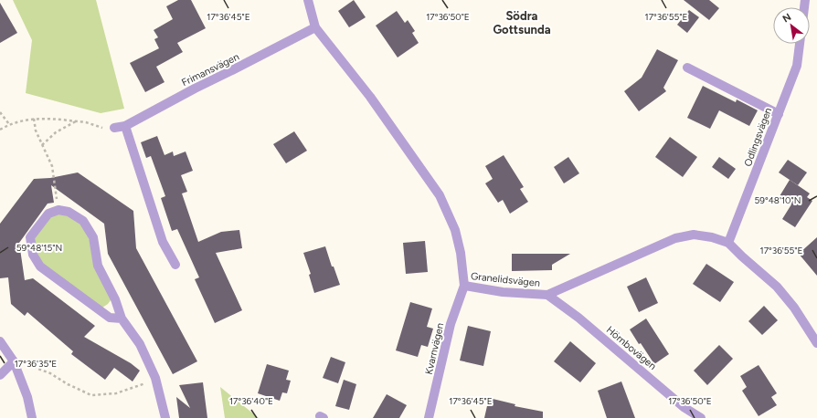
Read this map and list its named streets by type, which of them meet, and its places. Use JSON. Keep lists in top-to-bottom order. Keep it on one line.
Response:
{"streets":{"street":["Frimansvägen","Odlingsvägen","Granelidsvägen","Hörnbovägen","Kvarnvägen"]},"crossings":[["Frimansvägen","Granelidsvägen"],["Odlingsvägen","Granelidsvägen"],["Granelidsvägen","Hörnbovägen"],["Granelidsvägen","Kvarnvägen"]],"districts":["Södra Gottsunda"],"north":"top left","coordinates":["17°36'55\"E","17°36'45\"E","17°36'50\"E","59°48'10\"N","59°48'15\"N","17°36'35\"E","17°36'40\"E"]}
